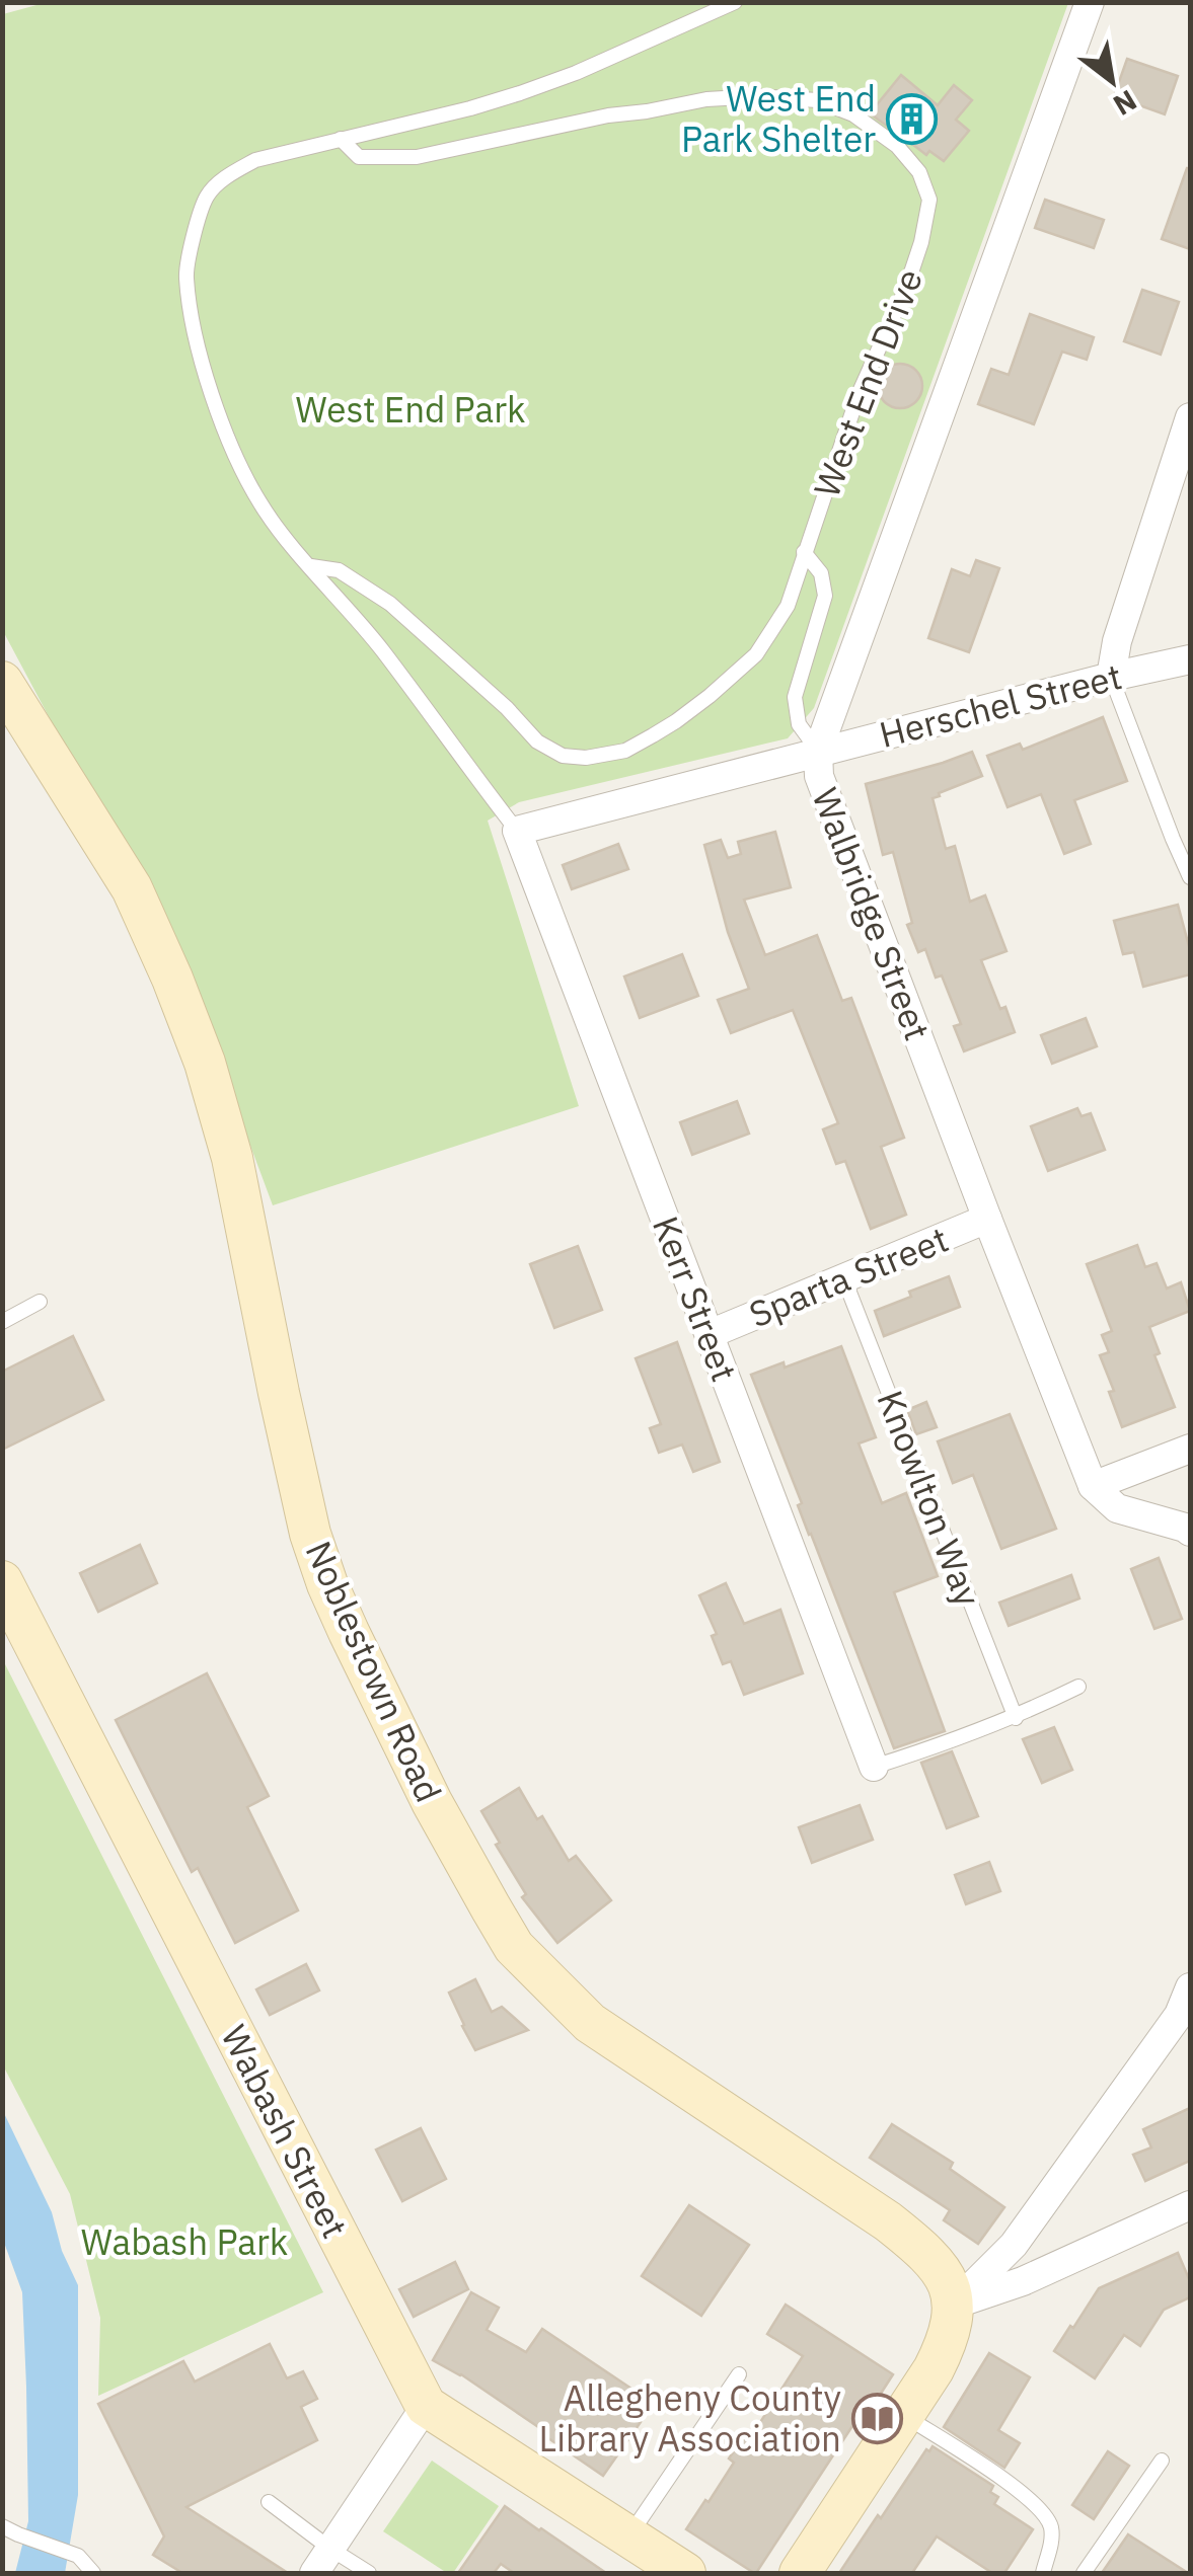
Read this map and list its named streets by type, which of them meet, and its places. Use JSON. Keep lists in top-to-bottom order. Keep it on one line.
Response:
{"streets":{"main road":["Noblestown Road","Wabash Street"],"street":["Herschel Street","Walbridge Street","Sparta Street","Kerr Street"],"lane":["West End Drive","Knowlton Way"]},"crossings":[["Herschel Street","Walbridge Street"],["Herschel Street","Kerr Street"],["Walbridge Street","Sparta Street"],["Sparta Street","Kerr Street"],["Sparta Street","Knowlton Way"]],"parks":["West End Park","Wabash Park"],"places":{"building":["West End Park Shelter"],"library":["Allegheny County Library Association"]},"north":"bottom right"}
